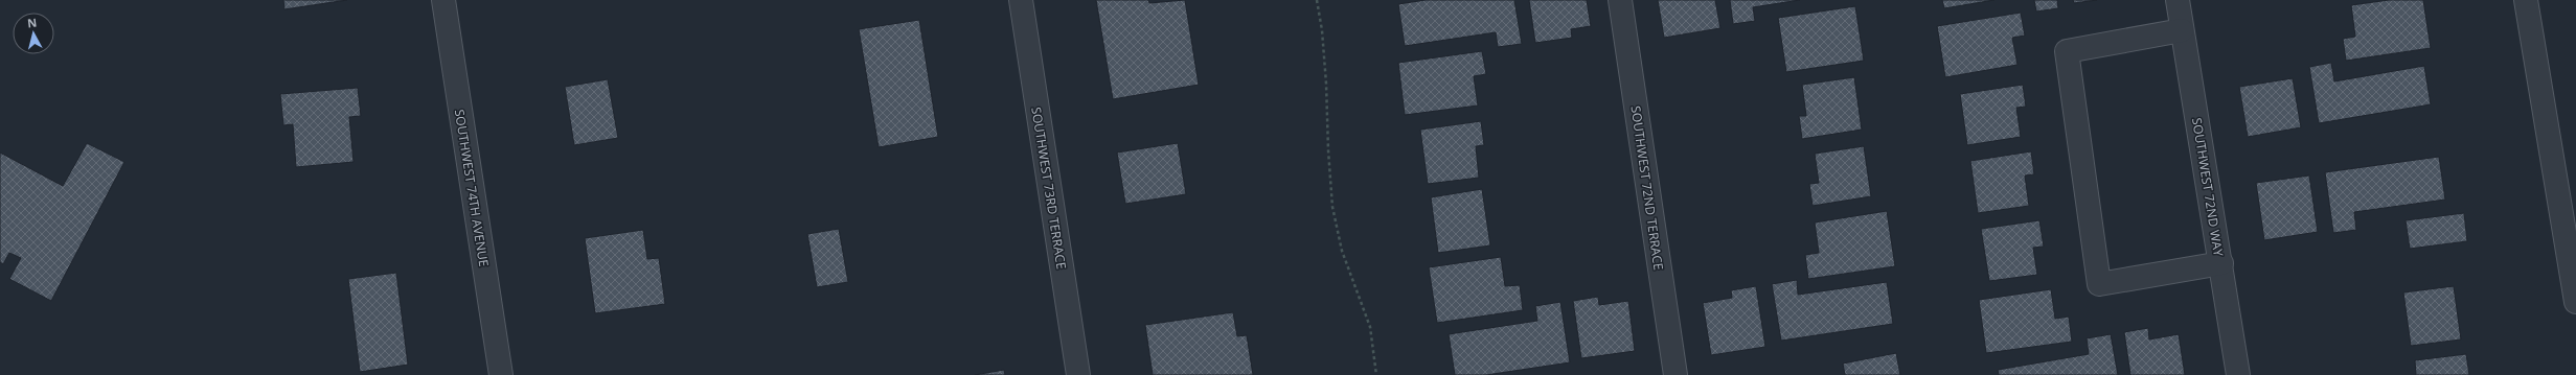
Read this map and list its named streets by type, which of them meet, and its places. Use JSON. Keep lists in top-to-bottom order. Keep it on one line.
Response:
{"streets":{"street":["SOUTHWEST 72ND WAY","SOUTHWEST 74TH AVENUE","SOUTHWEST 73RD TERRACE","SOUTHWEST 72ND TERRACE"]},"north":"top"}
